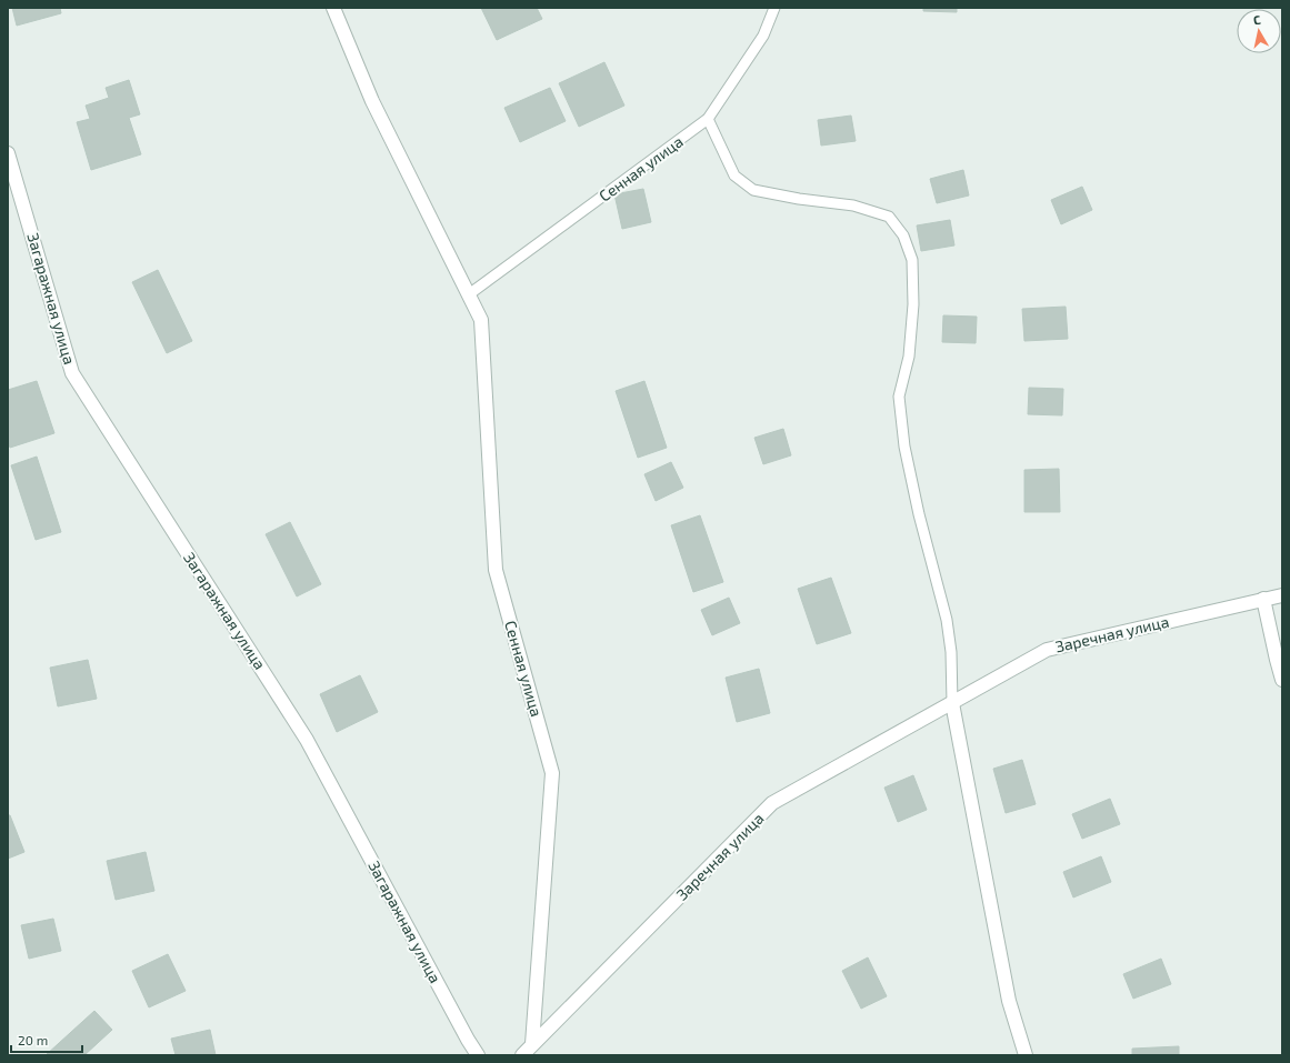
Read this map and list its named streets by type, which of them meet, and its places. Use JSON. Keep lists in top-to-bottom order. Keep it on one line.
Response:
{"streets":{"street":["Сенная улица","Загаражная улица","Заречная улица"]},"crossings":[["Сенная улица","Заречная улица"]],"scale_bar":"20 m","north":"top"}
